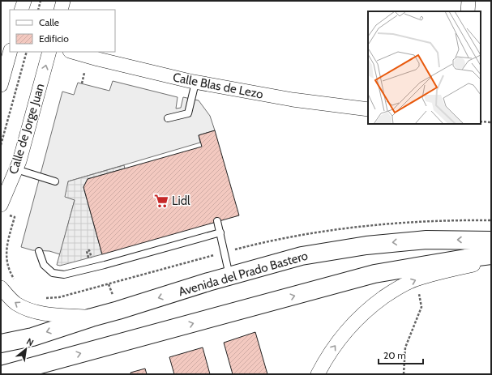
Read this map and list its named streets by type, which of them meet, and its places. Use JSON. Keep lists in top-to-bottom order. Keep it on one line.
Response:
{"streets":{"main road":["Avenida del Prado Bastero"],"street":["Calle Blas de Lezo","Calle de Jorge Juan"]},"one_way":["Calle de Jorge Juan"],"places":{"supermarket":["Lidl"]},"legend":["Calle","Edificio"],"scale_bar":"20 m","north":"top right"}
